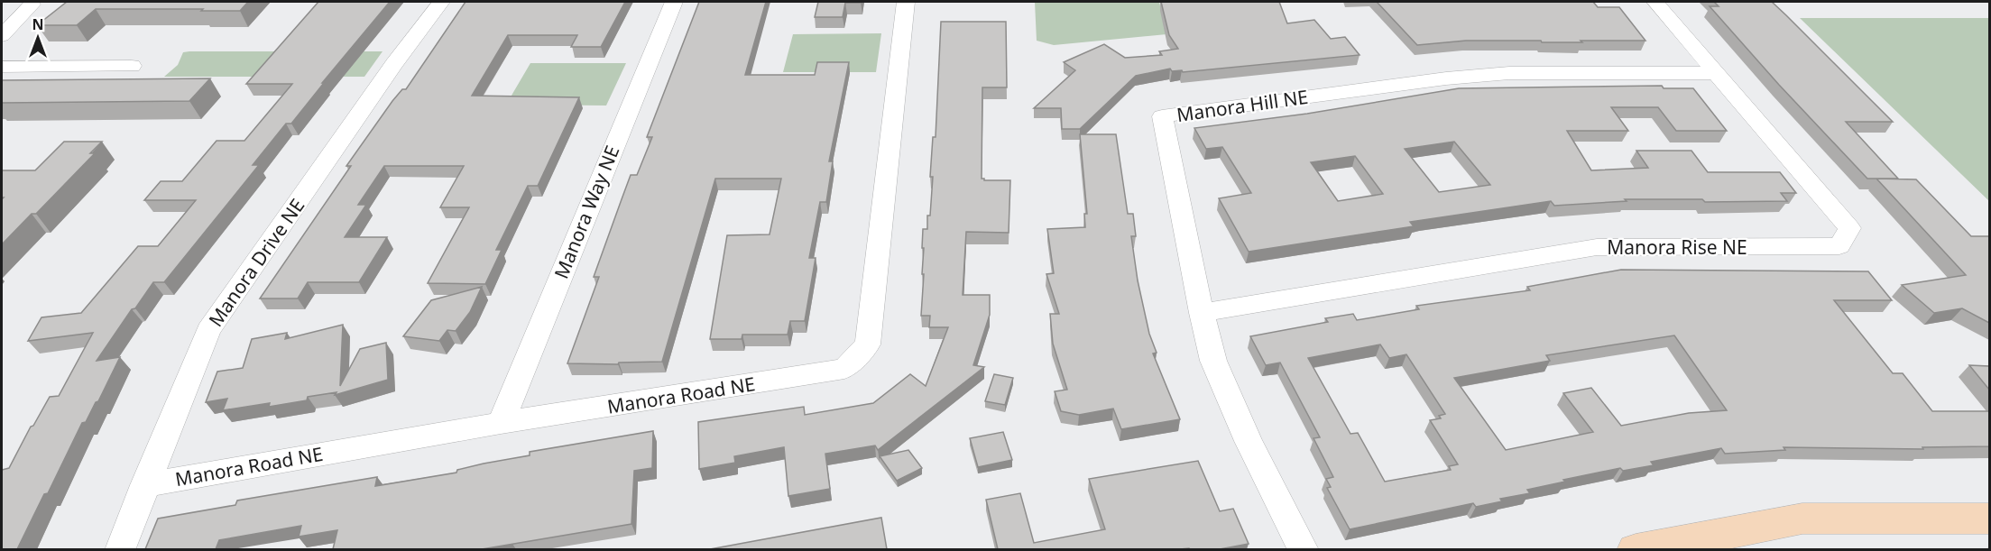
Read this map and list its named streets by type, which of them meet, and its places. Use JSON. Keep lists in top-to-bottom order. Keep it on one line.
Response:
{"streets":{"street":["Manora Hill NE","Manora Way NE","Manora Rise NE","Manora Drive NE","Manora Road NE"]},"crossings":[["Manora Hill NE","Manora Rise NE"],["Manora Way NE","Manora Road NE"],["Manora Drive NE","Manora Road NE"]],"north":"top"}
